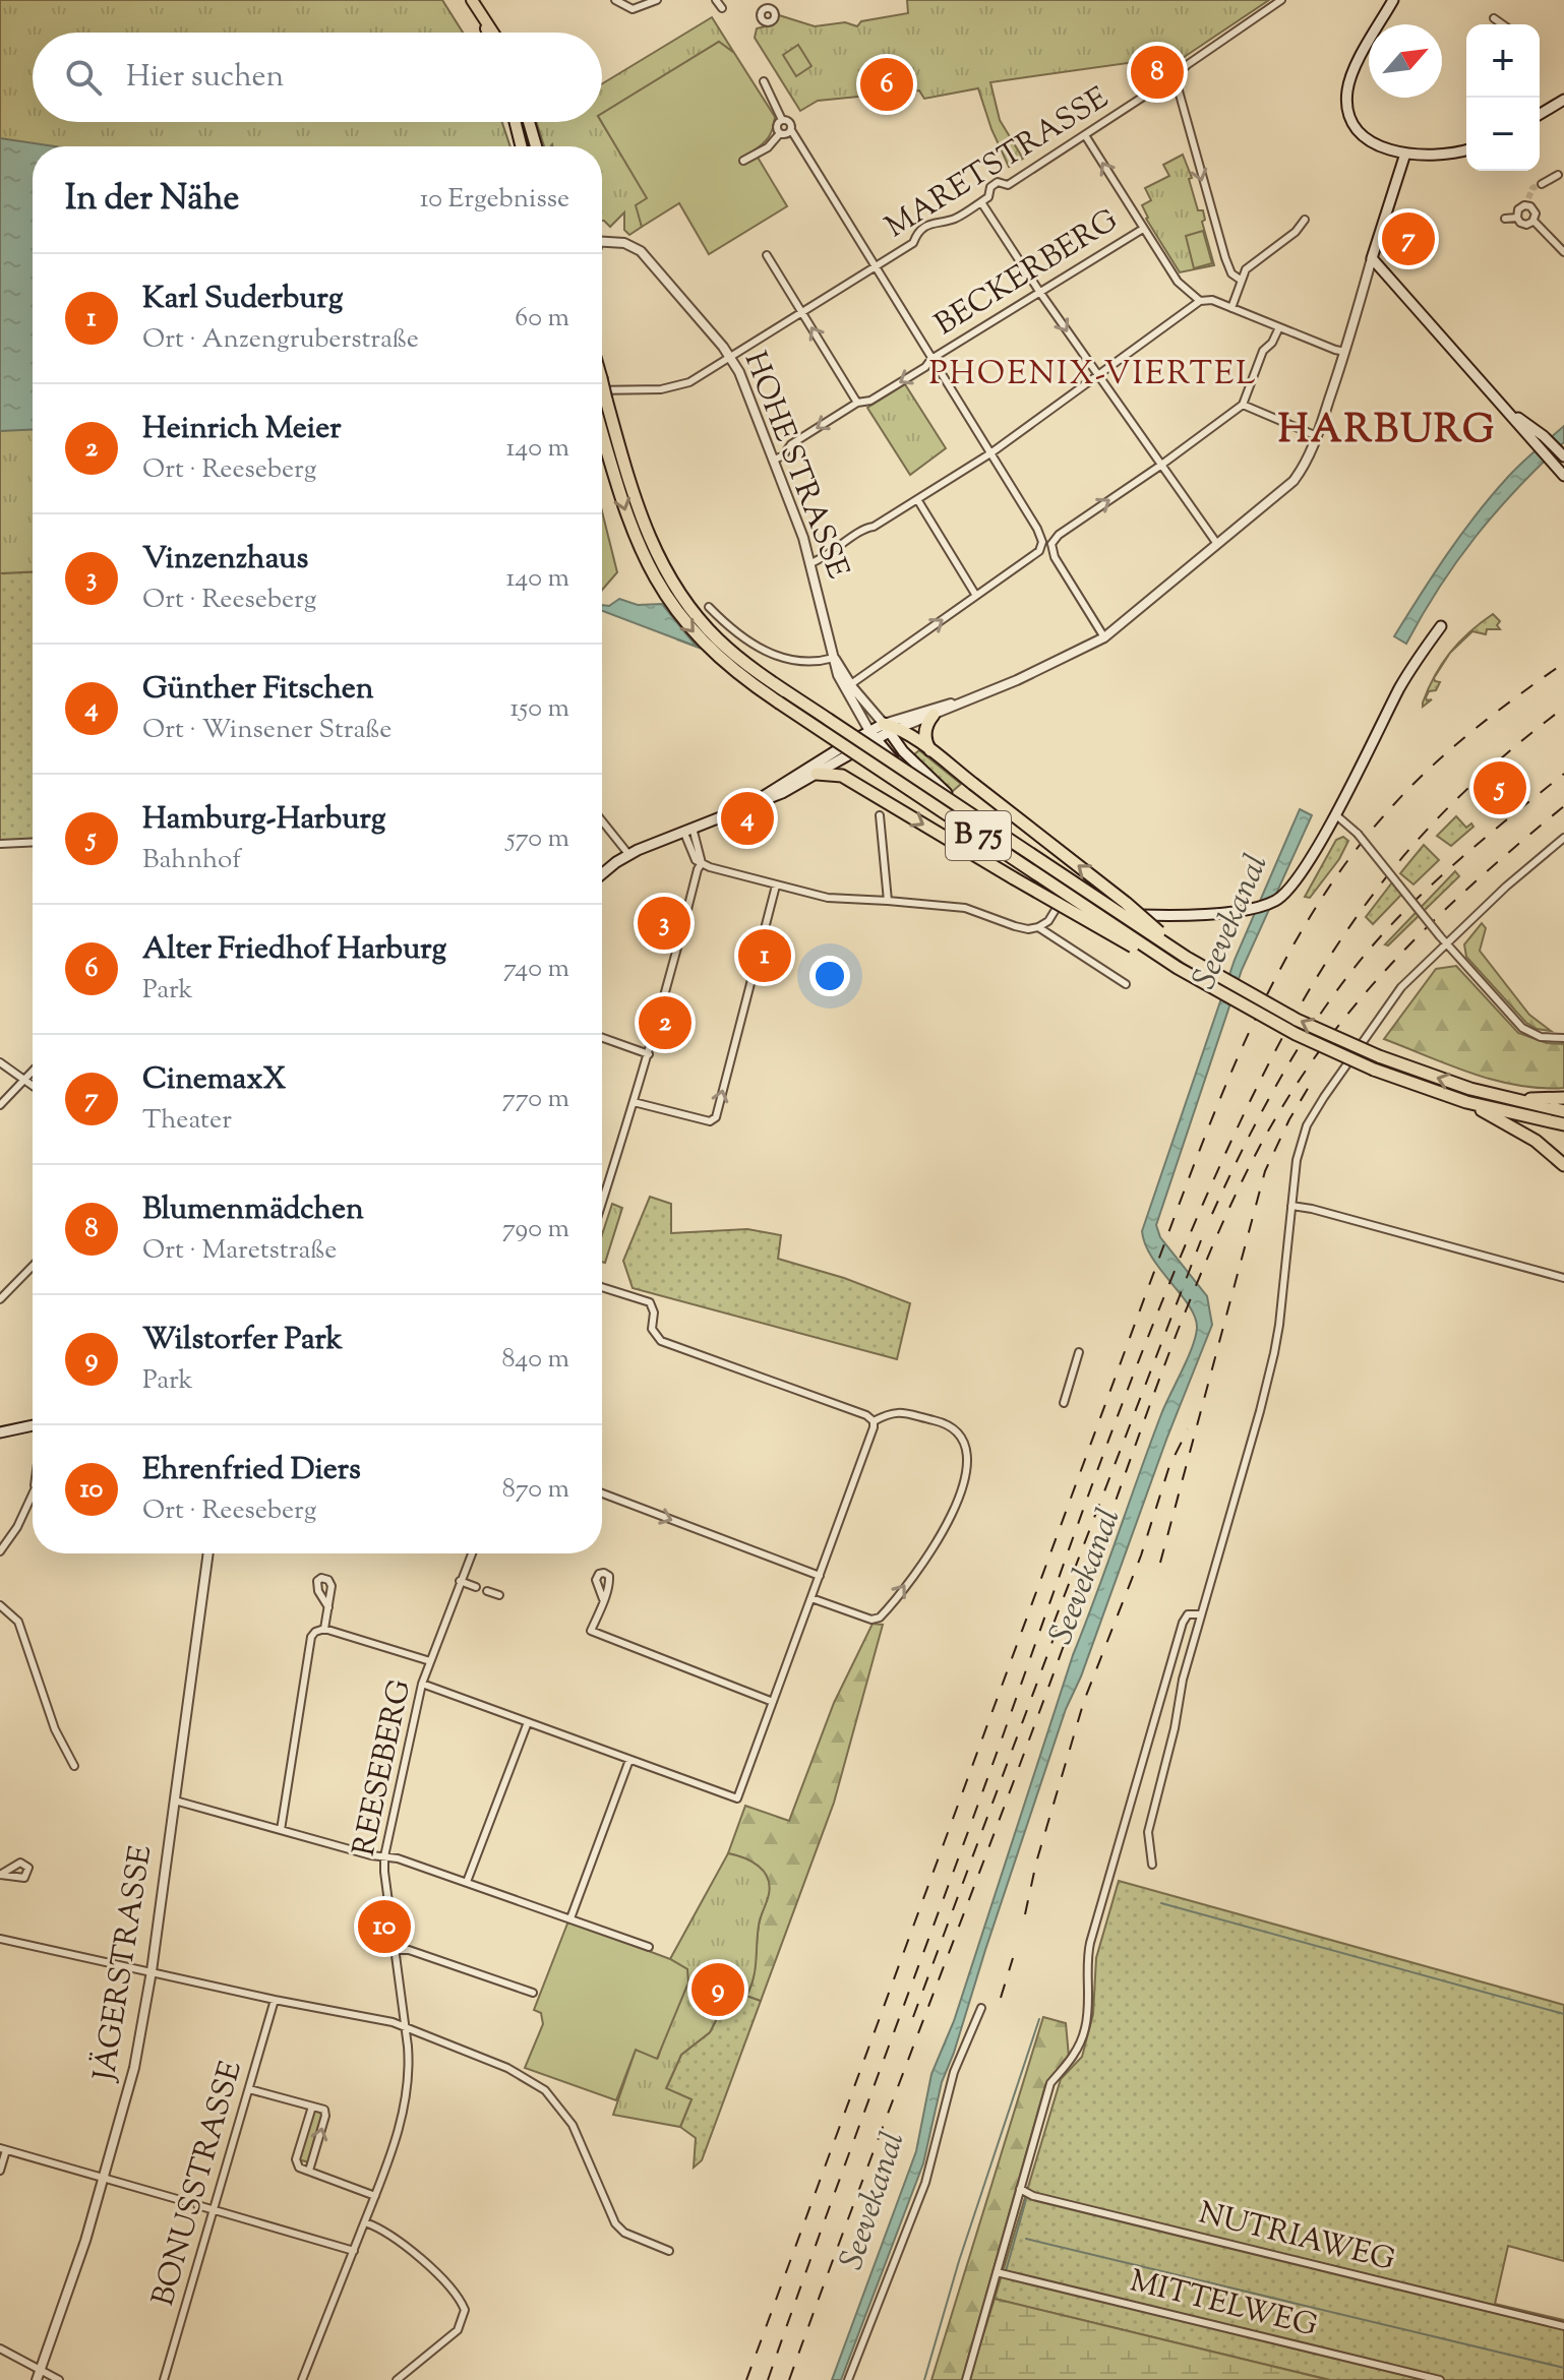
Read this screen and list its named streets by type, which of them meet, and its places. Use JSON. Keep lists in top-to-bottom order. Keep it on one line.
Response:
{"streets":{"highway":["B 75"],"street":["MARETSTRASSE","BECKERBERG","HOHE STRASSE","REESEBERG","JÄGERSTRASSE","BONUSSTRASSE","NUTRIAWEG","MITTELWEG"]},"crossings":[["MARETSTRASSE","HOHE STRASSE"],["BECKERBERG","HOHE STRASSE"],["HOHE STRASSE","B 75"]],"one_way":["BECKERBERG"],"districts":["PHOENIX-VIERTEL","HARBURG"],"water":["Seevekanal"],"north":"top right","page":{"map_buttons":["+","−"],"search":"Hier suchen","pins":["8","6","7","5","4","3","1","2","10","9"],"heading":["In der Nähe","10 Ergebnisse"],"list":[{"mark":"1","name":"Karl Suderburg","note":"Ort · Anzengruberstraße","value":"60 m"},{"mark":"2","name":"Heinrich Meier","note":"Ort · Reeseberg","value":"140 m"},{"mark":"3","name":"Vinzenzhaus","note":"Ort · Reeseberg","value":"140 m"},{"mark":"4","name":"Günther Fitschen","note":"Ort · Winsener Straße","value":"150 m"},{"mark":"5","name":"Hamburg-Harburg","note":"Bahnhof","value":"570 m"},{"mark":"6","name":"Alter Friedhof Harburg","note":"Park","value":"740 m"},{"mark":"7","name":"CinemaxX","note":"Theater","value":"770 m"},{"mark":"8","name":"Blumenmädchen","note":"Ort · Maretstraße","value":"790 m"},{"mark":"9","name":"Wilstorfer Park","note":"Park","value":"840 m"},{"mark":"10","name":"Ehrenfried Diers","note":"Ort · Reeseberg","value":"870 m"}]}}
